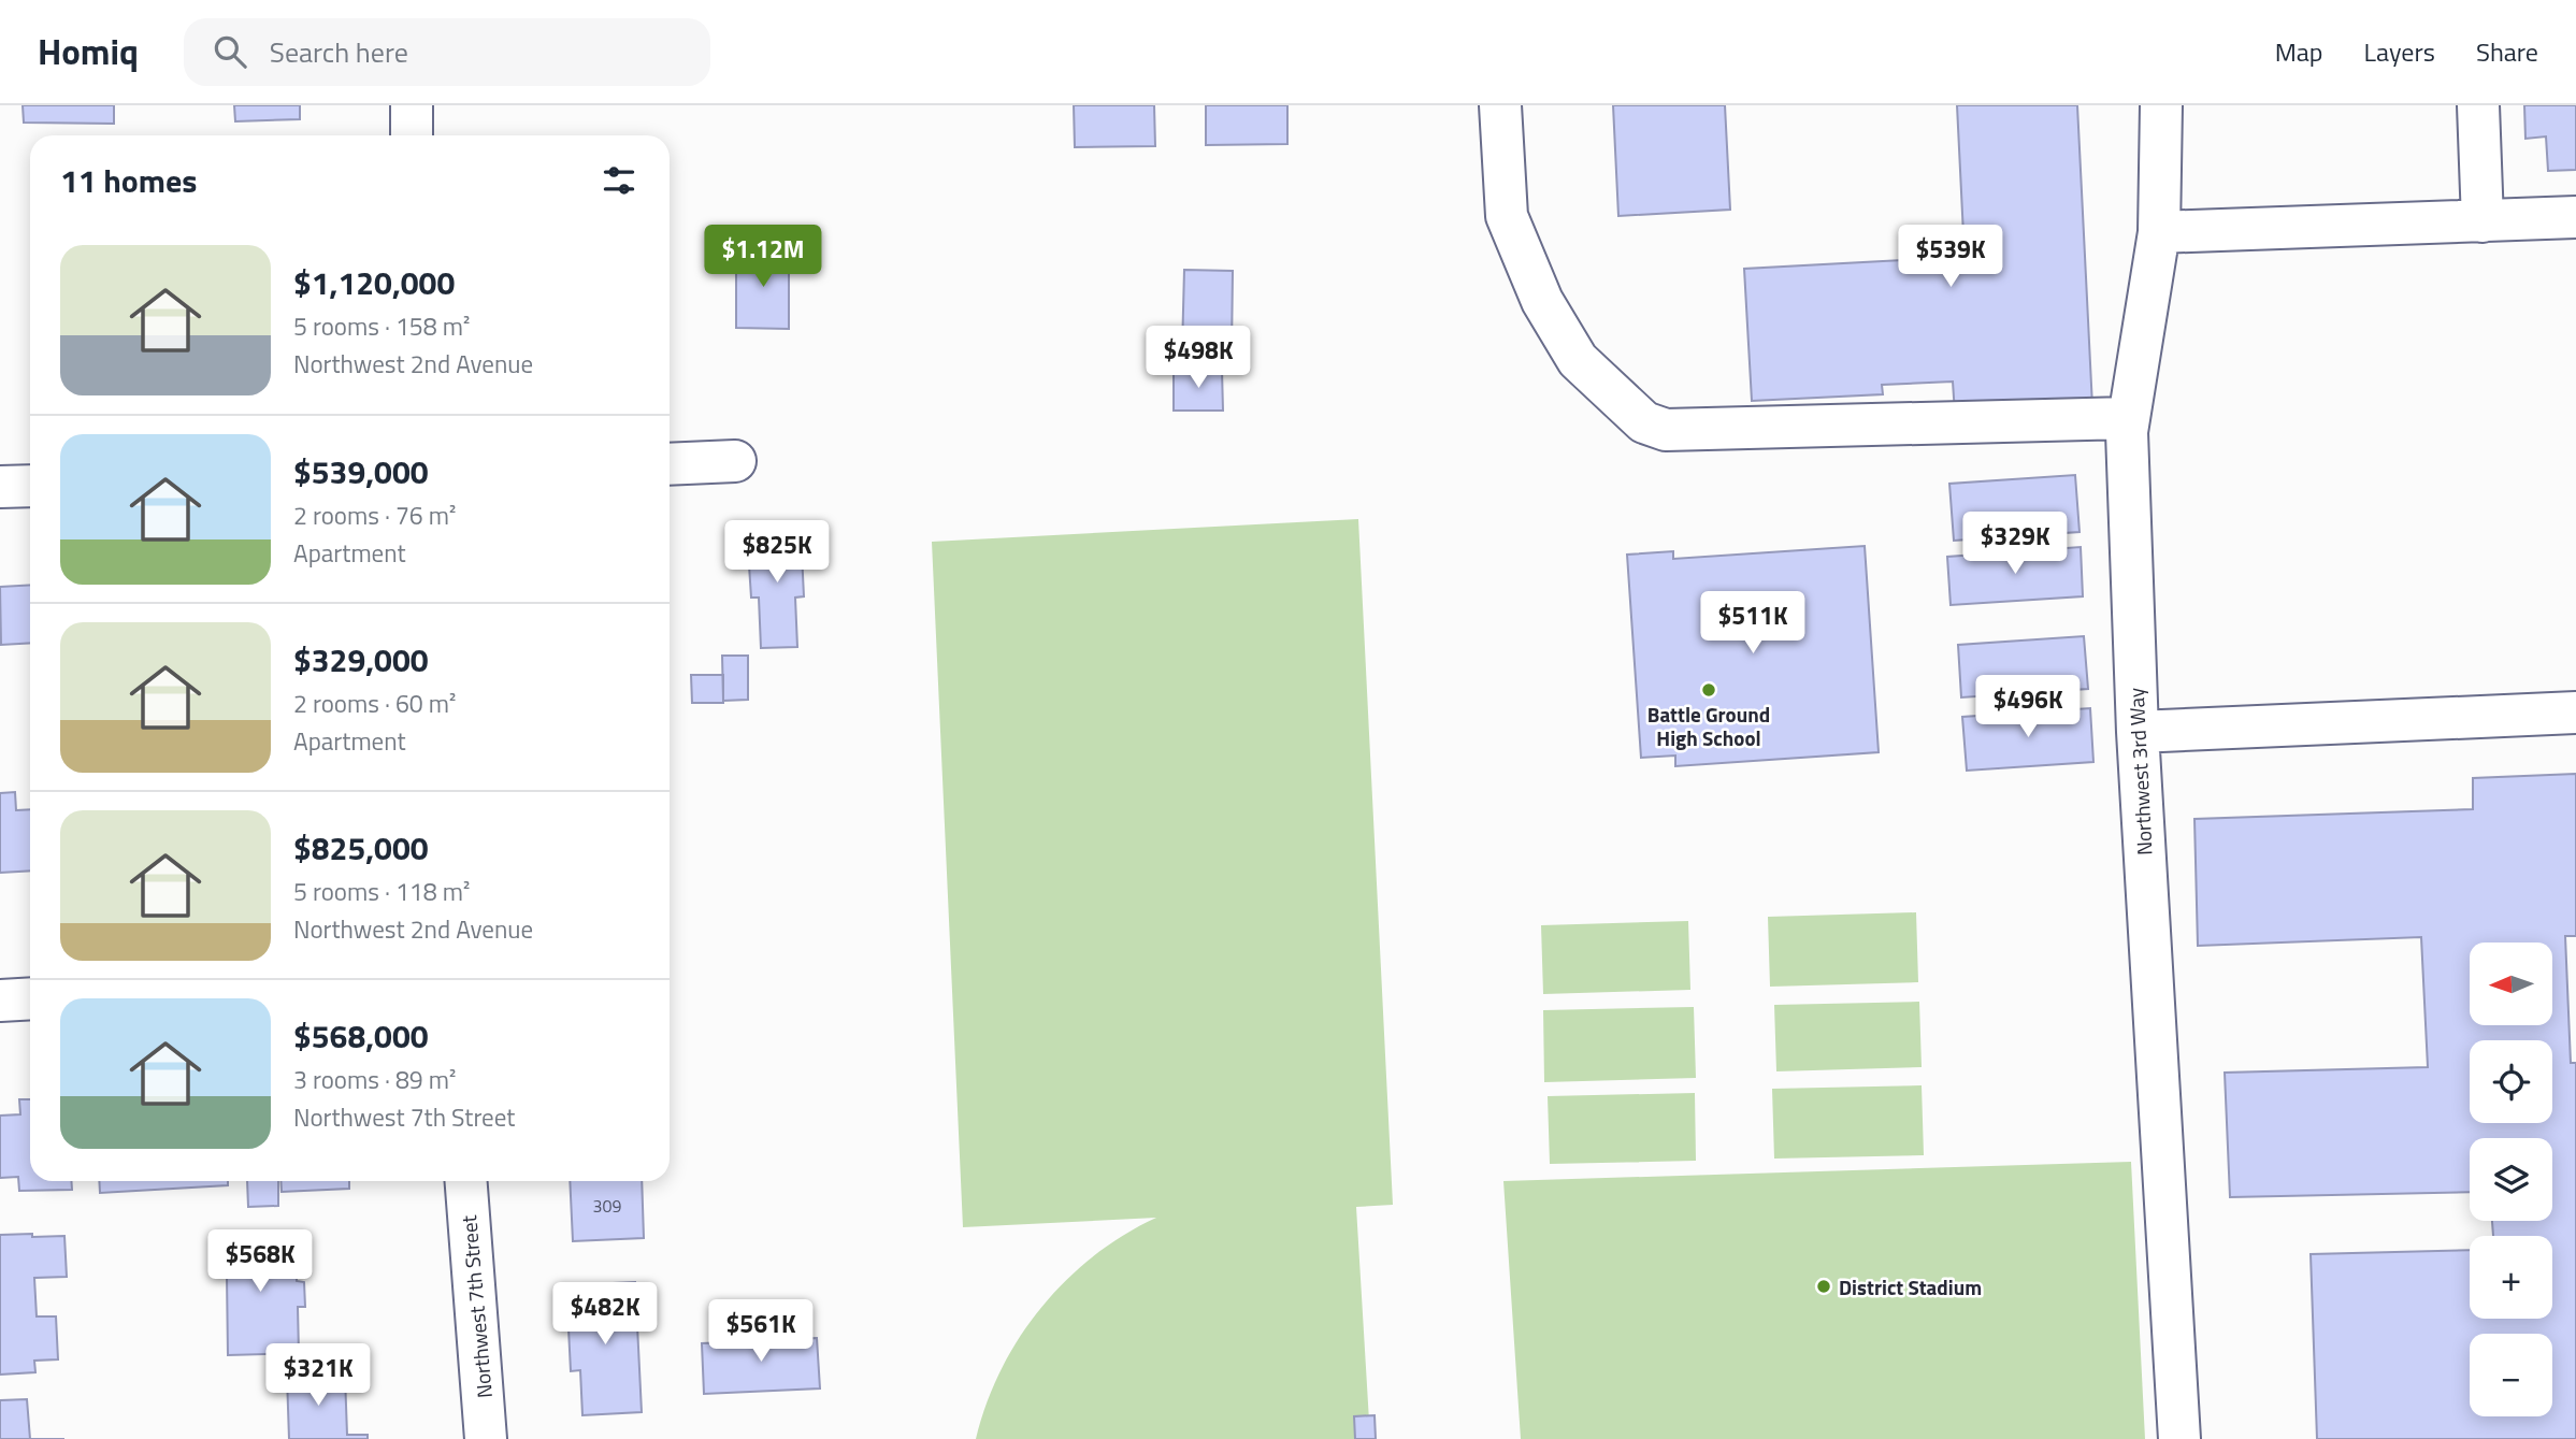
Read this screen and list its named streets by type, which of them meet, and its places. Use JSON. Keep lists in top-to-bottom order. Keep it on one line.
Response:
{"streets":{"street":["Northwest 3rd Way","Northwest 7th Street"]},"places":["Battle Ground High School","District Stadium"],"house_numbers":["309"],"north":"left","page":{"header":"Homiq","search":"Search here","nav":["Map","Layers","Share"],"heading":"11 homes","price":["$1.12M","$539K","$498K","$329K","$825K","$511K","$496K","$568K","$482K","$561K","$321K"],"list":[{"name":"$1,120,000","note":"5 rooms · 158 m² · Northwest 2nd Avenue"},{"name":"$539,000","note":"2 rooms · 76 m² · Apartment"},{"name":"$329,000","note":"2 rooms · 60 m² · Apartment"},{"name":"$825,000","note":"5 rooms · 118 m² · Northwest 2nd Avenue"},{"name":"$568,000","note":"3 rooms · 89 m² · Northwest 7th Street"}],"map_buttons":["+","−"]}}
